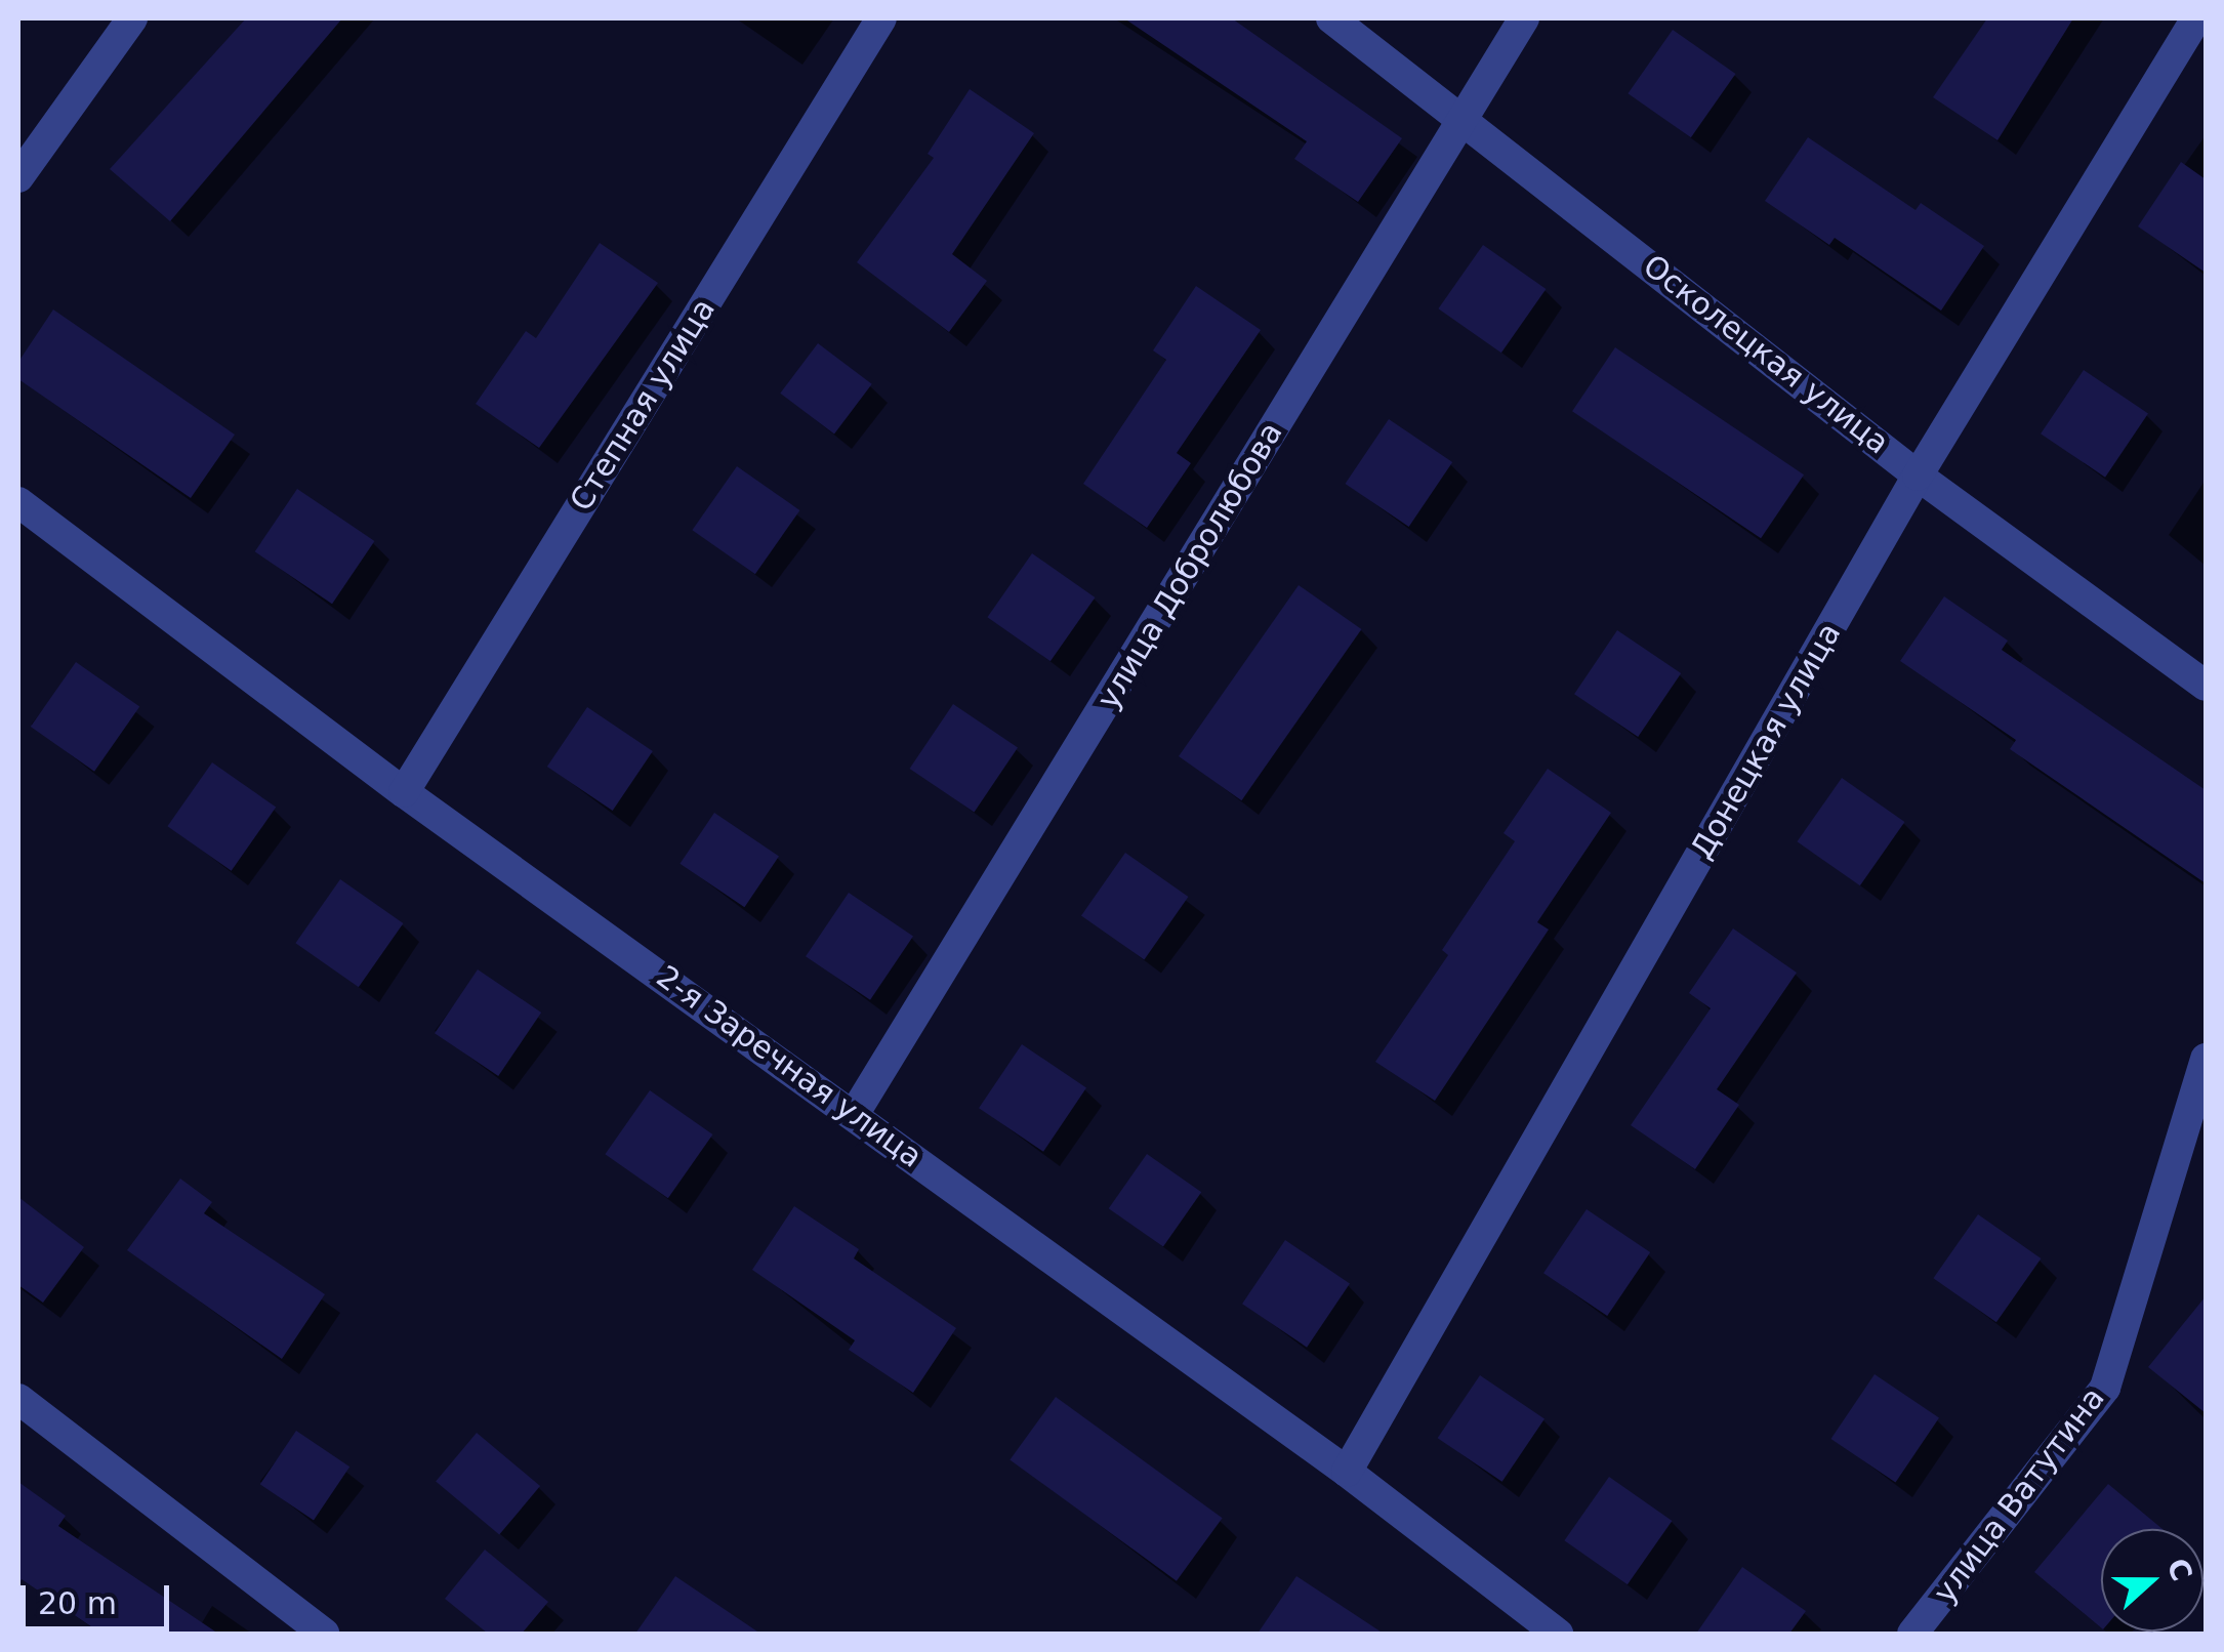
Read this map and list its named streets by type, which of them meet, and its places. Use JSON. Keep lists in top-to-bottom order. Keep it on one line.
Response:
{"streets":{"street":["Осколецкая улица","Степная улица","улица Добролюбова","Донецкая улица","2-я Заречная улица","улица Ватутина"]},"crossings":[["Осколецкая улица","улица Добролюбова"],["Осколецкая улица","Донецкая улица"],["Степная улица","2-я Заречная улица"],["улица Добролюбова","2-я Заречная улица"],["Донецкая улица","2-я Заречная улица"]],"scale_bar":"20 m","north":"right"}
